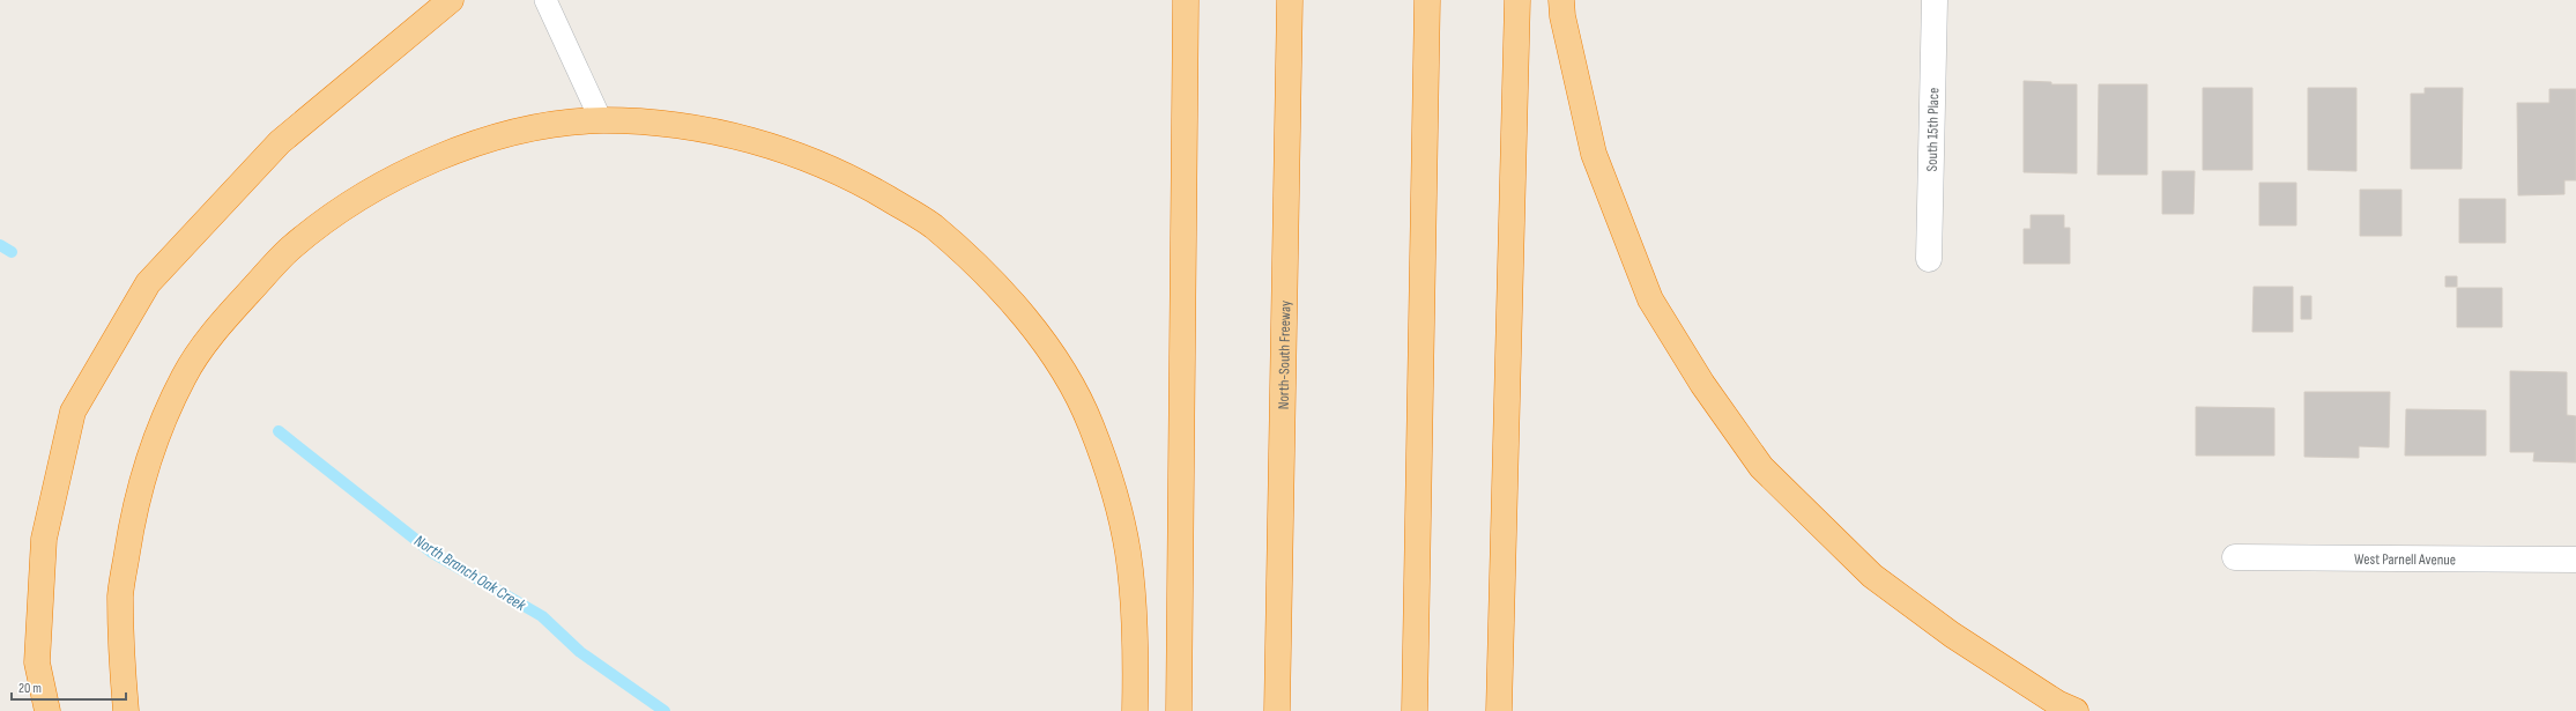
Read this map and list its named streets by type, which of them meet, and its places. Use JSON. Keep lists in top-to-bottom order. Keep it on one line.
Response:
{"streets":{"highway":["North-South Freeway"],"street":["South 15th Place","West Parnell Avenue"]},"water":["North Branch Oak Creek"],"scale_bar":"20 m"}
